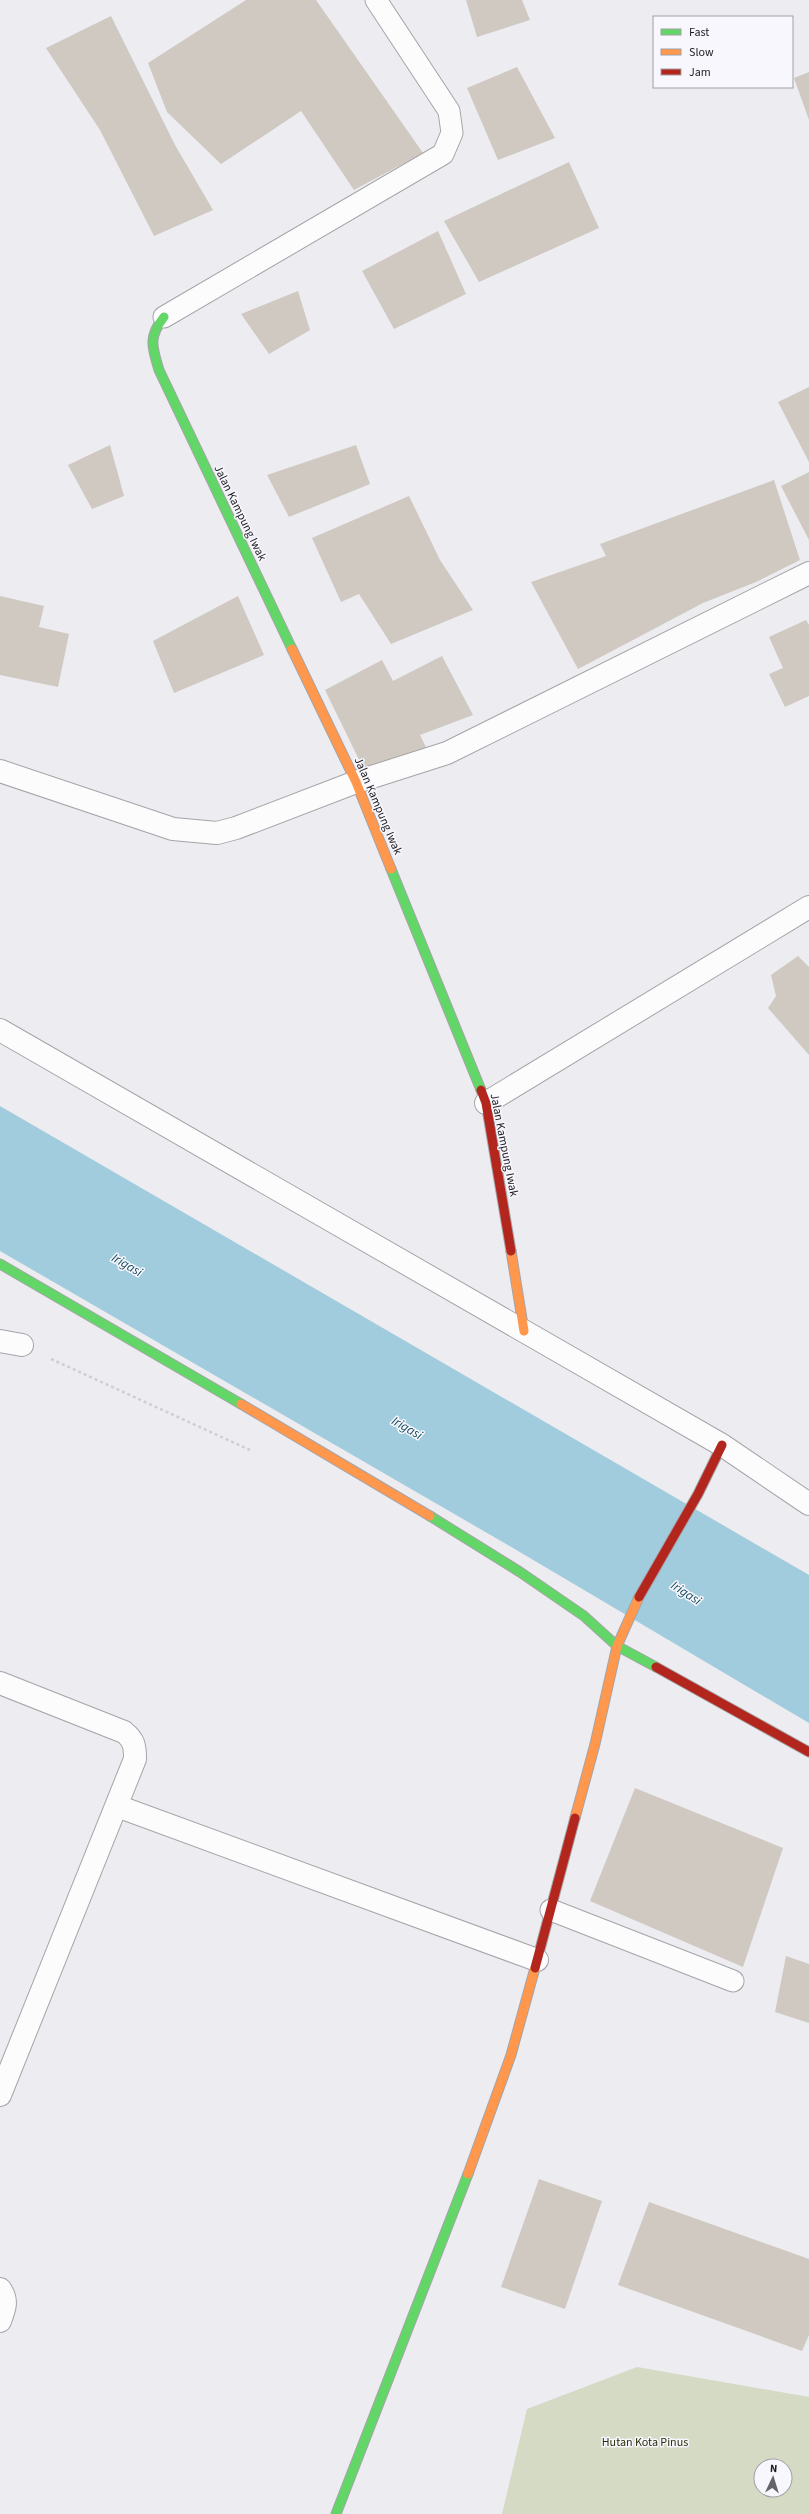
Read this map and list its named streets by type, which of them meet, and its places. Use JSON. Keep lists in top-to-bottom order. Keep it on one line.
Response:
{"streets":{"street":["Jalan Kampung Iwak"]},"water":["Irigasi"],"parks":["Hutan Kota Pinus"],"legend":["Fast","Slow","Jam"],"north":"top"}
